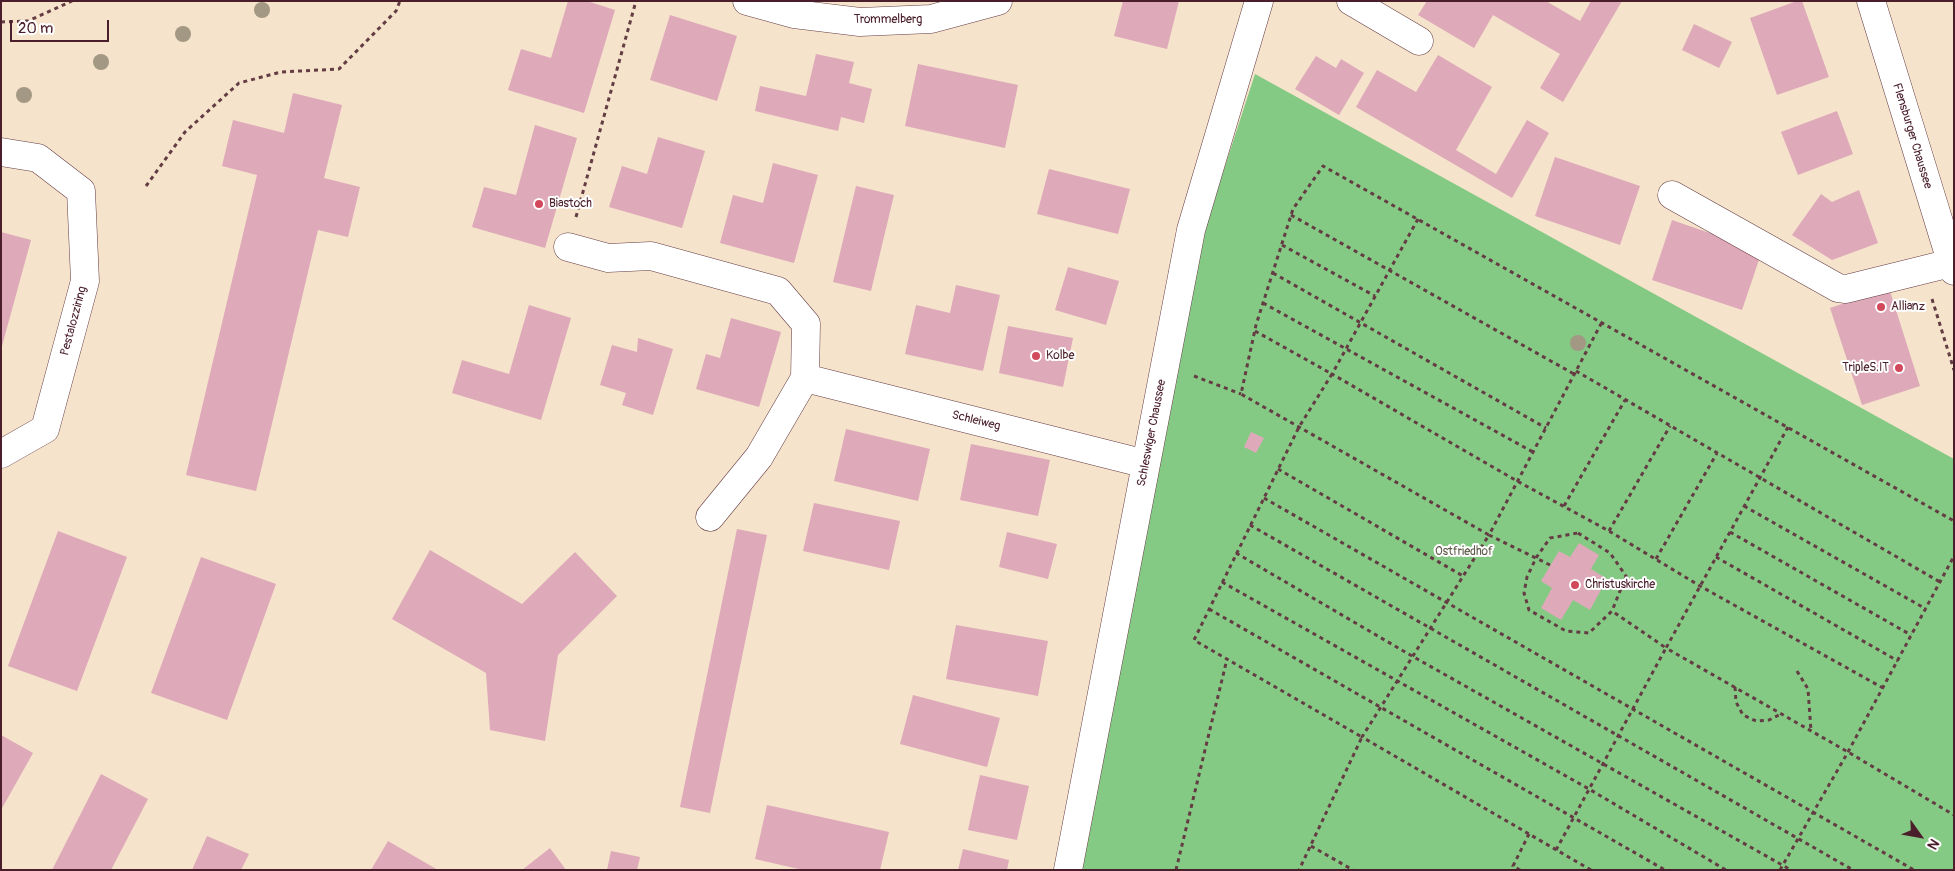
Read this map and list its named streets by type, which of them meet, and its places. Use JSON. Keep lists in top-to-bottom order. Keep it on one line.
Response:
{"streets":{"street":["Trommelberg","Flensburger Chaussee","Pestalozziring","Schleiweg","Schleswiger Chaussee"]},"crossings":[["Schleiweg","Schleswiger Chaussee"]],"parks":["Ostfriedhof"],"places":["Biastoch","Allianz","Kolbe","TripleS.IT","Christuskirche"],"scale_bar":"20 m","north":"bottom right"}
